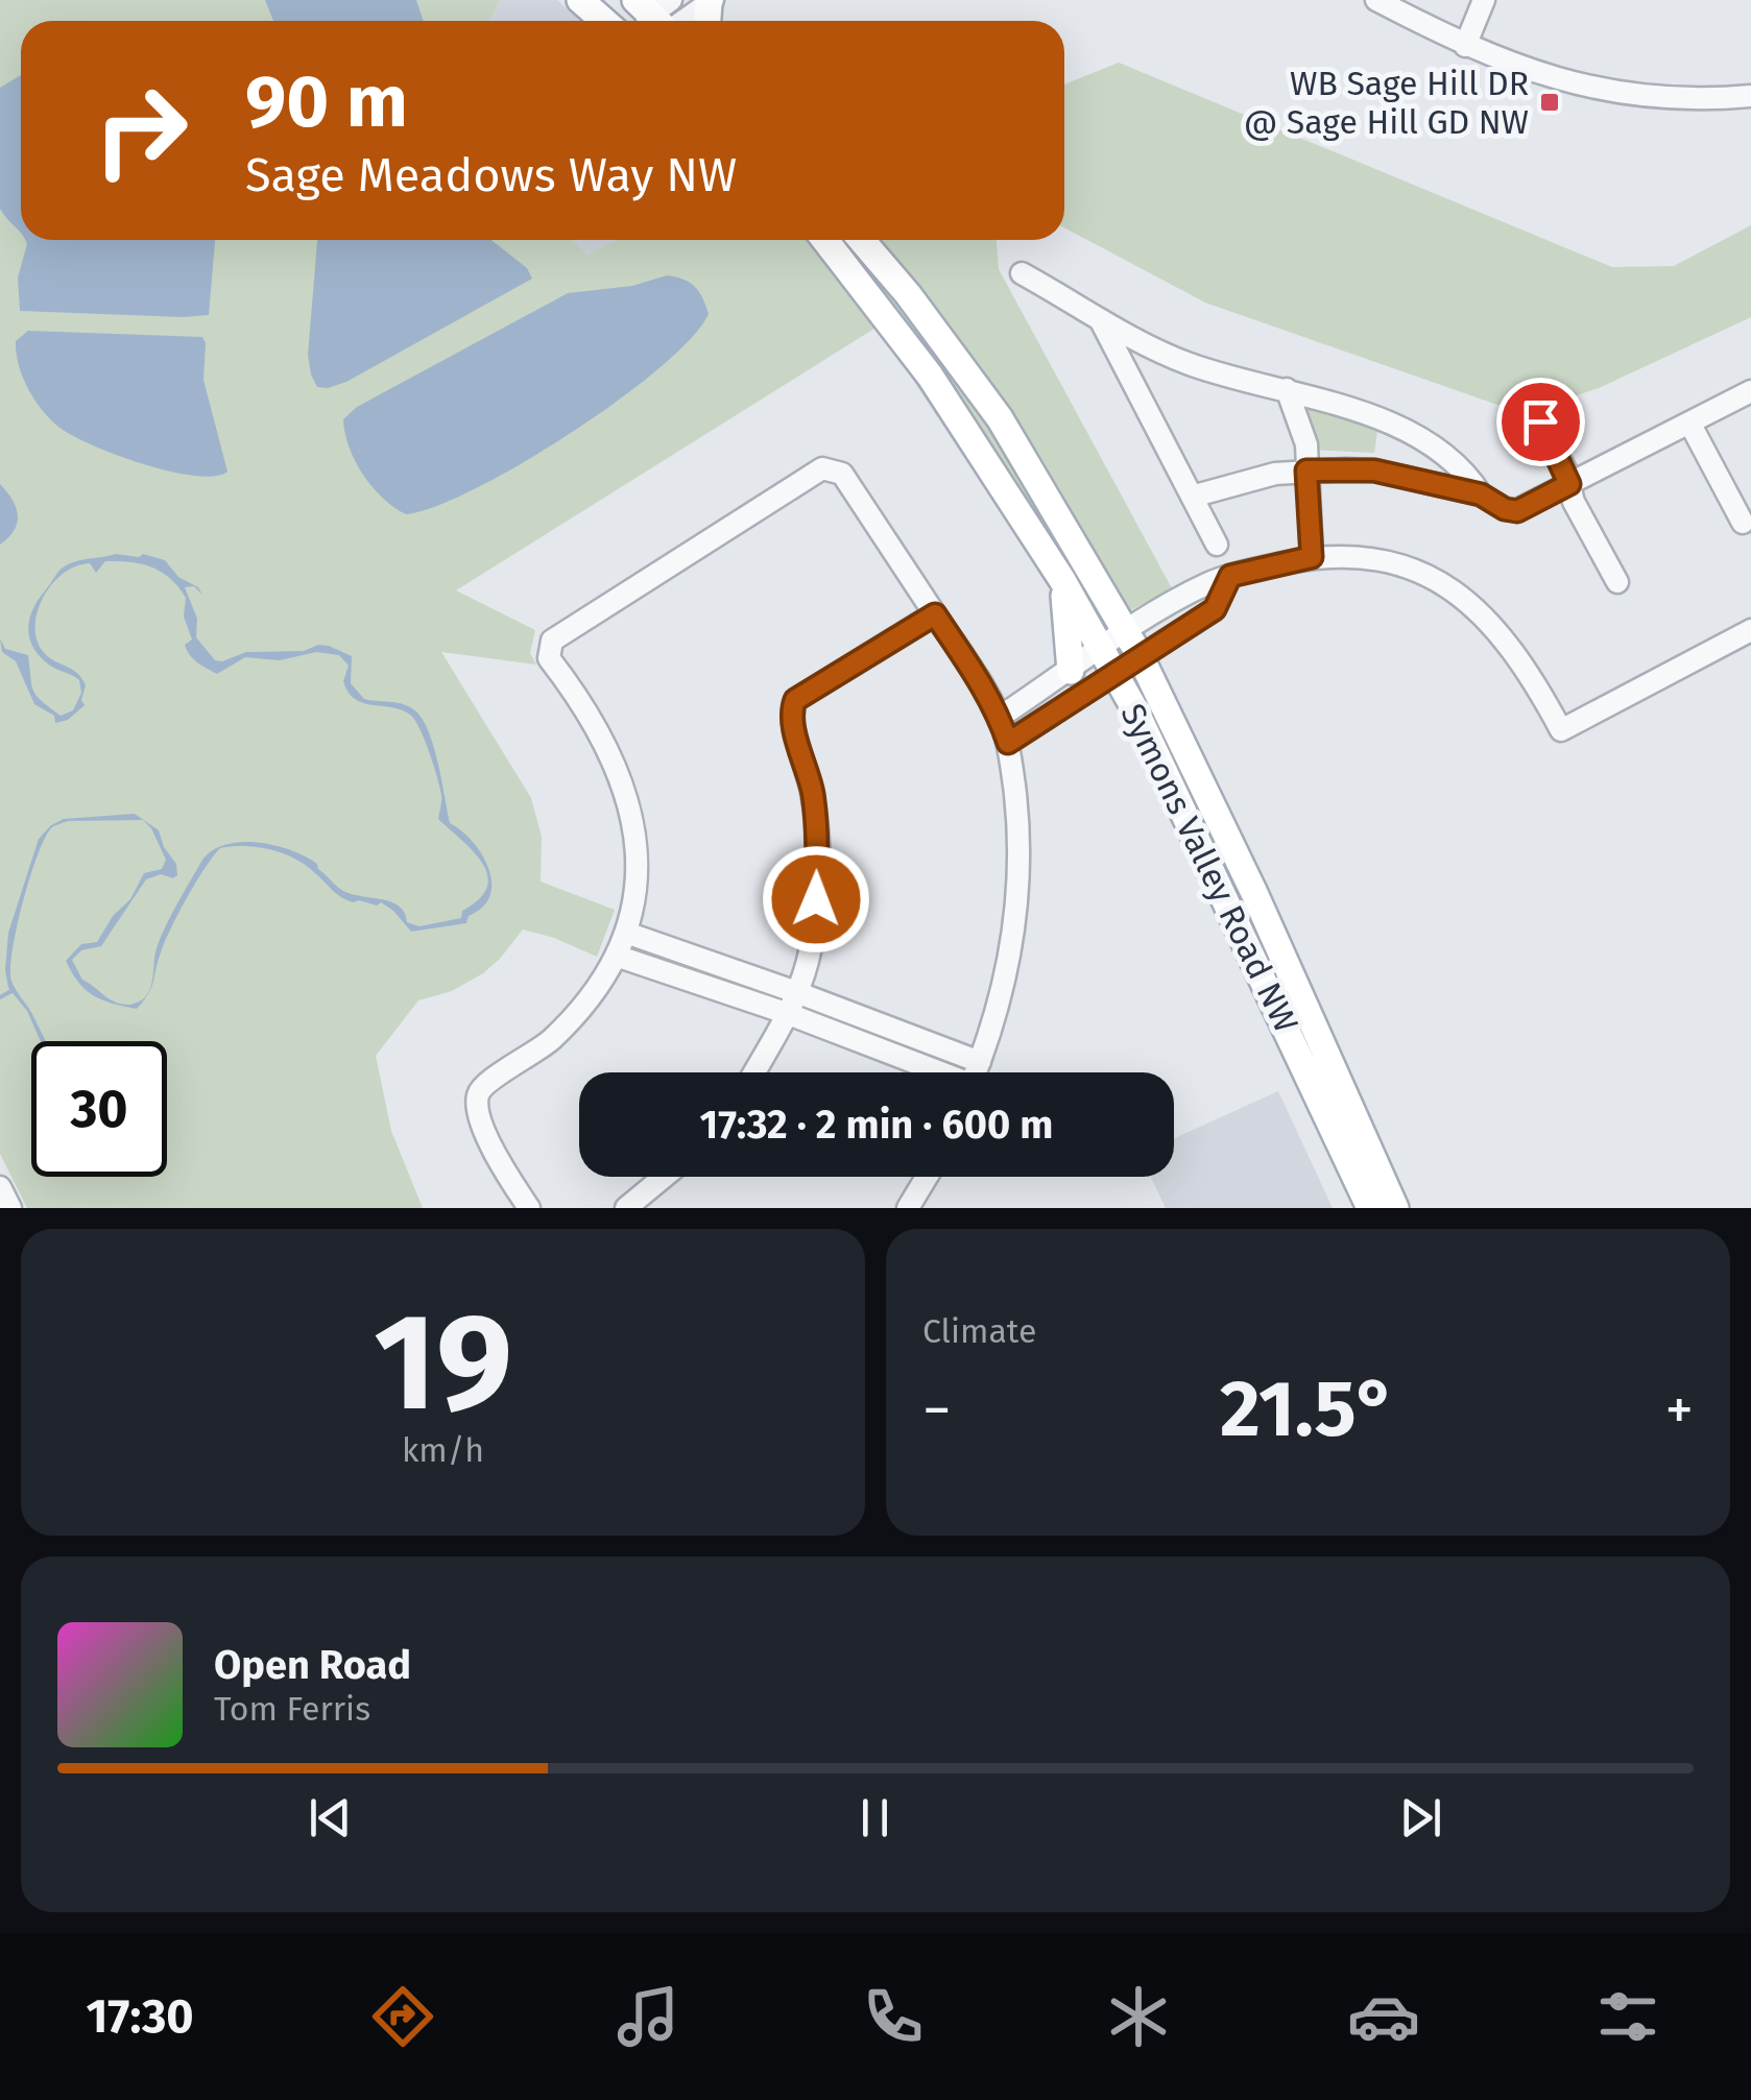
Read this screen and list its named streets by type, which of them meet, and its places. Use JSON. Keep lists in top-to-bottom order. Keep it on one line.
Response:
{"streets":{"main road":["Symons Valley Road NW"]},"places":{"transit":["WB Sage Hill DR @ Sage Hill GD NW"]},"page":{"turn":["90 m","Sage Meadows Way NW"],"limit":"30","trip":"17:32 · 2 min · 600 m","tile":[["19","km/h"],"Climate"],"heat":["−","21.5°","+"],"song":["Open Road","Tom Ferris"],"tabs":"17:30"}}
